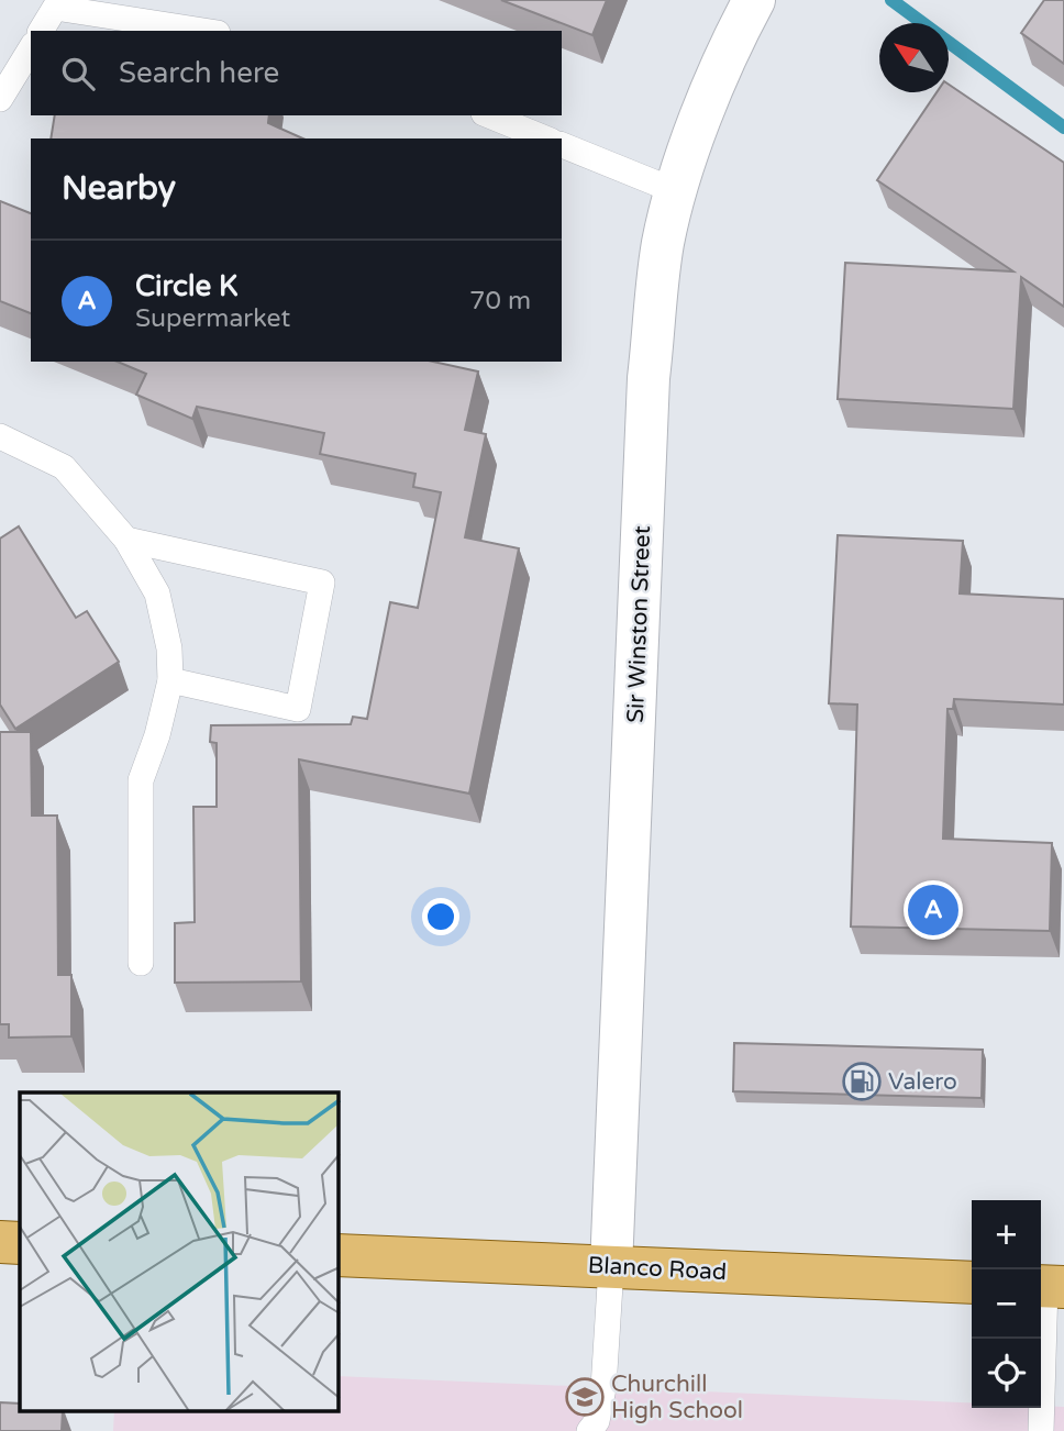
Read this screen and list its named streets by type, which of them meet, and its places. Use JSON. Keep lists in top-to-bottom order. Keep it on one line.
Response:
{"streets":{"main road":["Blanco Road"],"street":["Sir Winston Street"]},"crossings":[["Sir Winston Street","Blanco Road"]],"places":{"fuel station":["Valero"],"school or university":["Churchill High School"]},"north":"top left","page":{"search":"Search here","heading":"Nearby","list":[{"mark":"A","name":"Circle K","note":"Supermarket","value":"70 m"}],"pins":"A","map_buttons":["+","−"]}}
